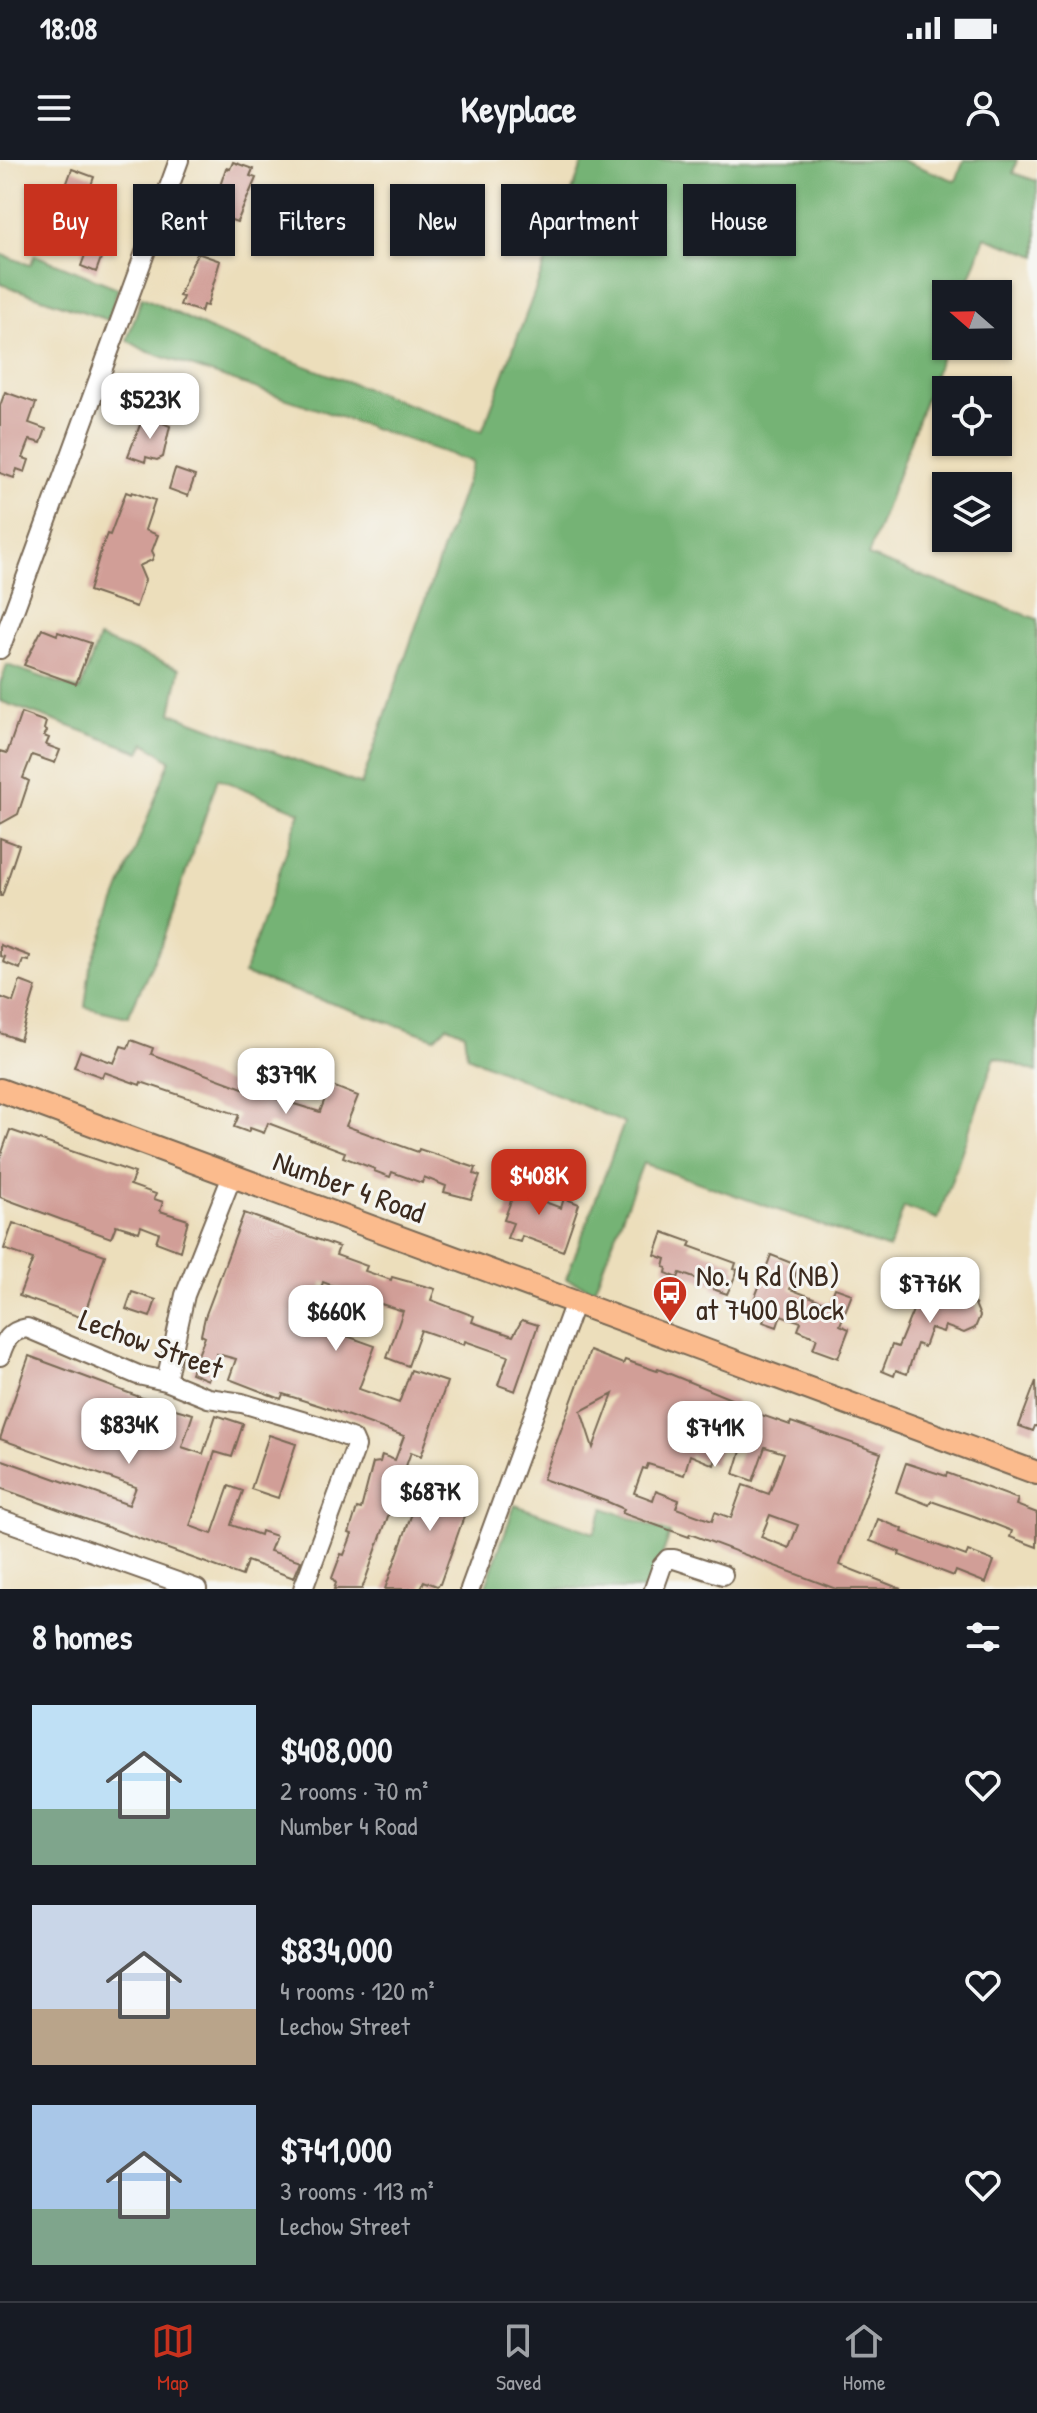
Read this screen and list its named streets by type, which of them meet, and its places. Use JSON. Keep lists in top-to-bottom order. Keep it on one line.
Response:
{"streets":{"main road":["Number 4 Road"],"street":["Lechow Street"]},"places":{"bus stop":["No. 4 Rd (NB) at 7400 Block"]},"north":"left","page":{"status":"18:08","header":"Keyplace","chip":["Buy","Rent","Filters","New","Apartment","House"],"price":["$523K","$379K","$408K","$776K","$660K","$834K","$741K","$687K"],"heading":"8 homes","list":[{"name":"$408,000","note":"2 rooms · 70 m² · Number 4 Road"},{"name":"$834,000","note":"4 rooms · 120 m² · Lechow Street"},{"name":"$741,000","note":"3 rooms · 113 m² · Lechow Street"}],"tabs":["Map","Saved","Home"]}}
